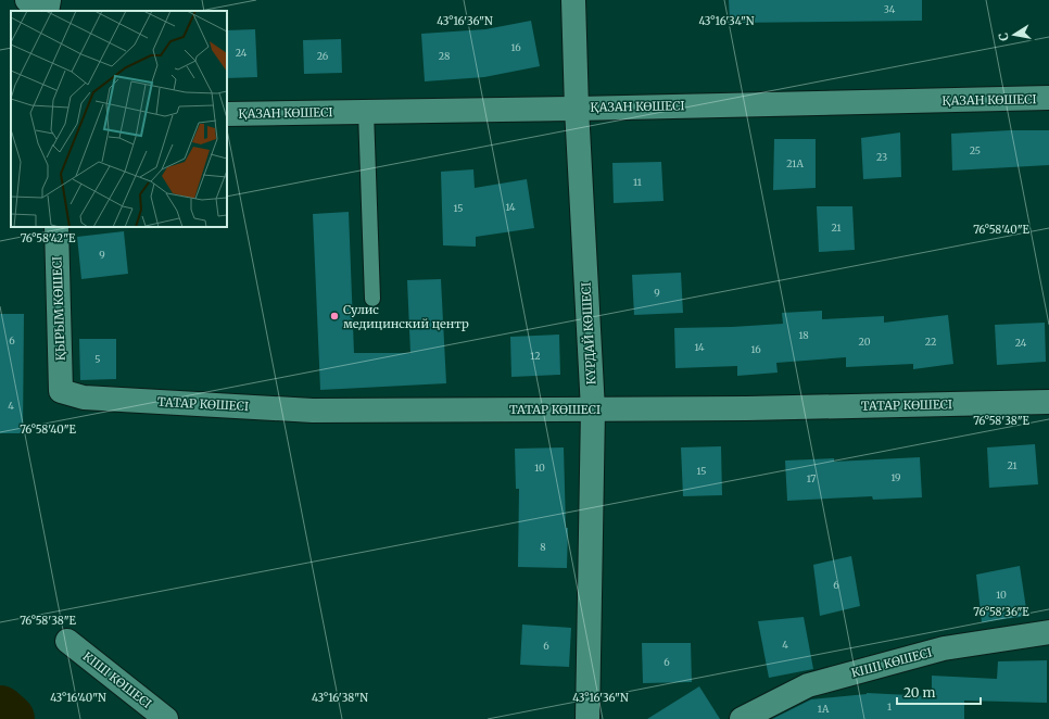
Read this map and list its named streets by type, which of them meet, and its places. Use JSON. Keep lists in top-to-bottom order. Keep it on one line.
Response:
{"streets":{"street":["ҚАЗАН КӨШЕСІ","ҚЫРЫМ КӨШЕСІ","КҮРДАЙ КӨШЕСІ","ТАТАР КӨШЕСІ","КІШІ КӨШЕСІ"]},"crossings":[["ҚАЗАН КӨШЕСІ","КҮРДАЙ КӨШЕСІ"],["ҚЫРЫМ КӨШЕСІ","ТАТАР КӨШЕСІ"],["КҮРДАЙ КӨШЕСІ","ТАТАР КӨШЕСІ"]],"places":["Сулис медицинский центр"],"house_numbers":["34","16","24","26","28","25","23","21А","11","14","15","21","9","9","18","6","20","22","24","14","16","12","5","4","21","10","15","19","17","8","6","10","4","6","6","1","1А"],"scale_bar":"20 m","north":"left","coordinates":["43°16'36\"N","43°16'34\"N","76°58'40\"E","76°58'42\"E","76°58'38\"E","76°58'36\"E","43°16'40\"N","43°16'38\"N"]}
